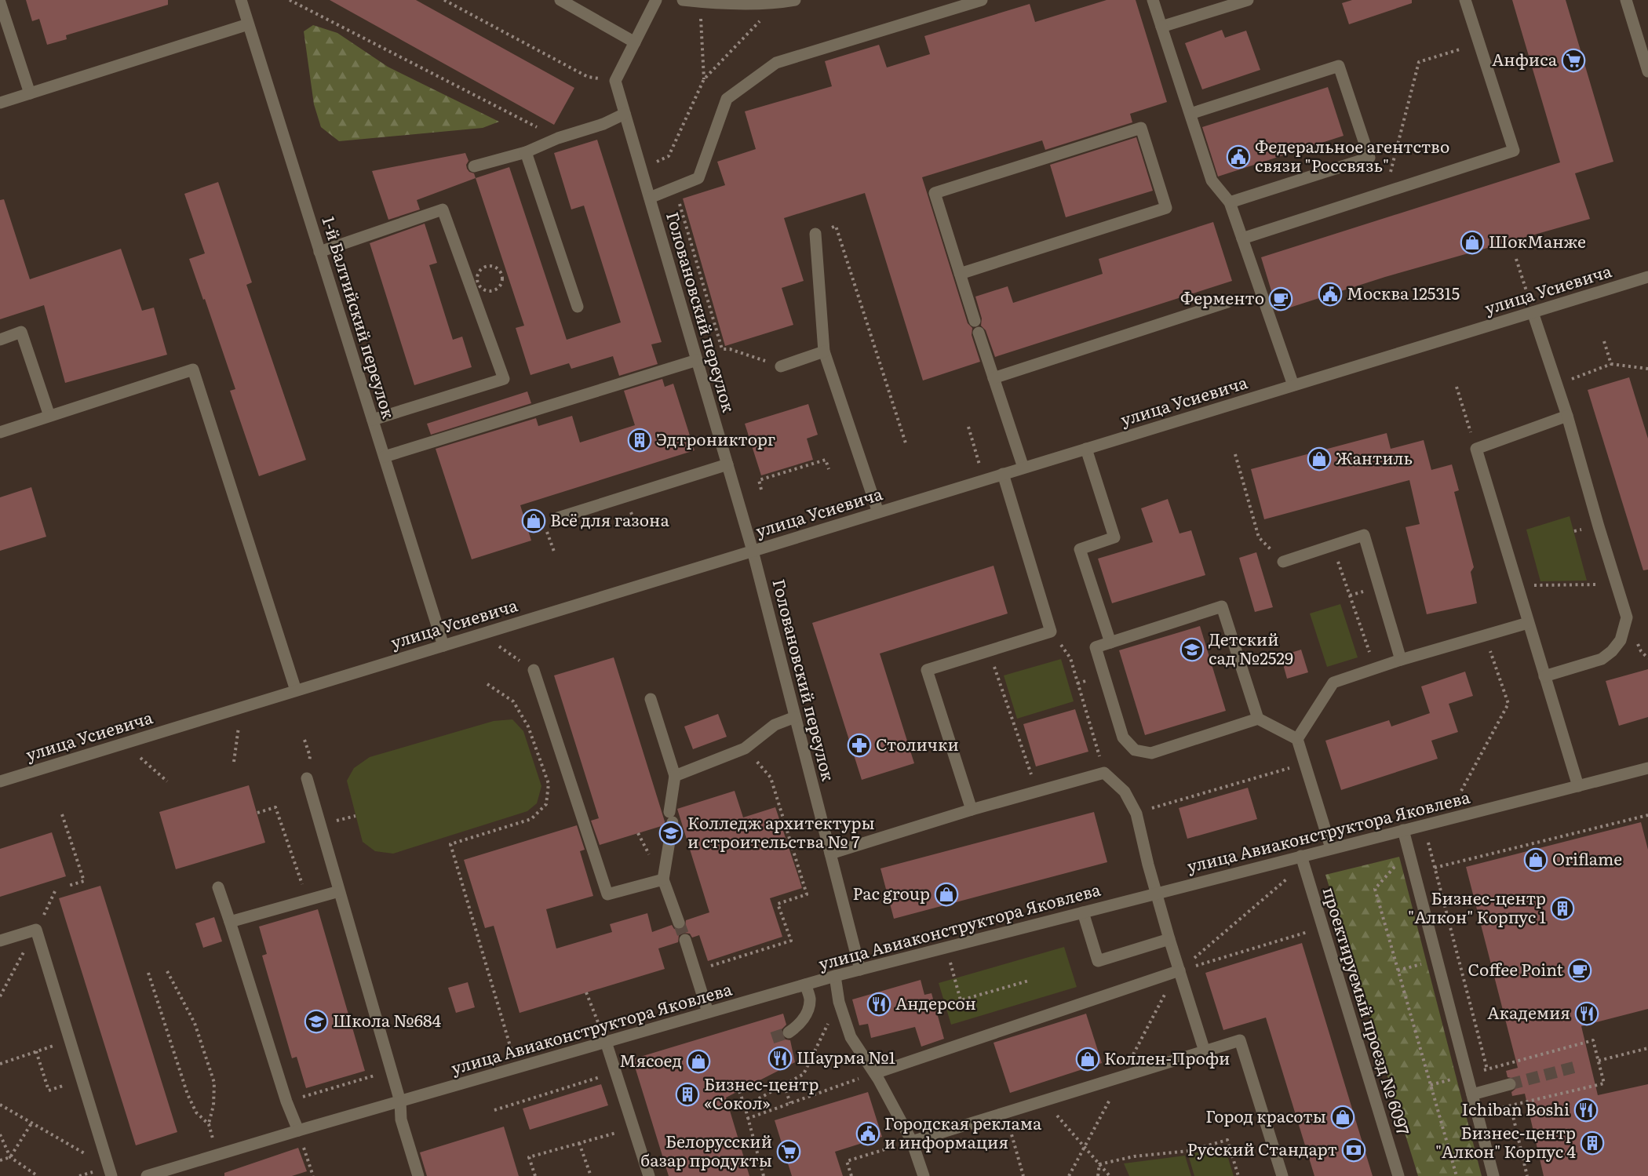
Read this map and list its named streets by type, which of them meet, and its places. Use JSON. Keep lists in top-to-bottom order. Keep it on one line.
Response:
{"streets":{"street":["улица Усиевича","Головановский переулок","1-й Балтийский переулок","улица Авиаконструктора Яковлева","проектируемый проезд № 6097"]},"crossings":[["улица Усиевича","Головановский переулок"],["улица Усиевича","1-й Балтийский переулок"],["Головановский переулок","улица Авиаконструктора Яковлева"],["улица Авиаконструктора Яковлева","проектируемый проезд № 6097"]],"places":{"supermarket":["Анфиса","Белорусский базар продукты"],"public building":["Федеральное агентство связи \"Россвязь\"","Москва 125315","Городская реклама и информация"],"shop":["ШокМанже","Жантиль","Всё для газона","Oriflame","Pac group","Коллен-Профи","Мясоед","Город красоты"],"cafe":["Ферменто","Coffee Point"],"building":["Эдтроникторг","Бизнес-центр \"Алкон\" Корпус 1","Бизнес-центр «Сокол»","Бизнес-центр \"Алкон\" Корпус 4"],"school or university":["Детский сад №2529","Колледж архитектуры и строительства № 7","Школа №684"],"pharmacy":["Столички"],"restaurant":["Андерсон","Академия","Шаурма №1","Ichiban Boshi"],"bank":["Русский Стандарт"]}}
